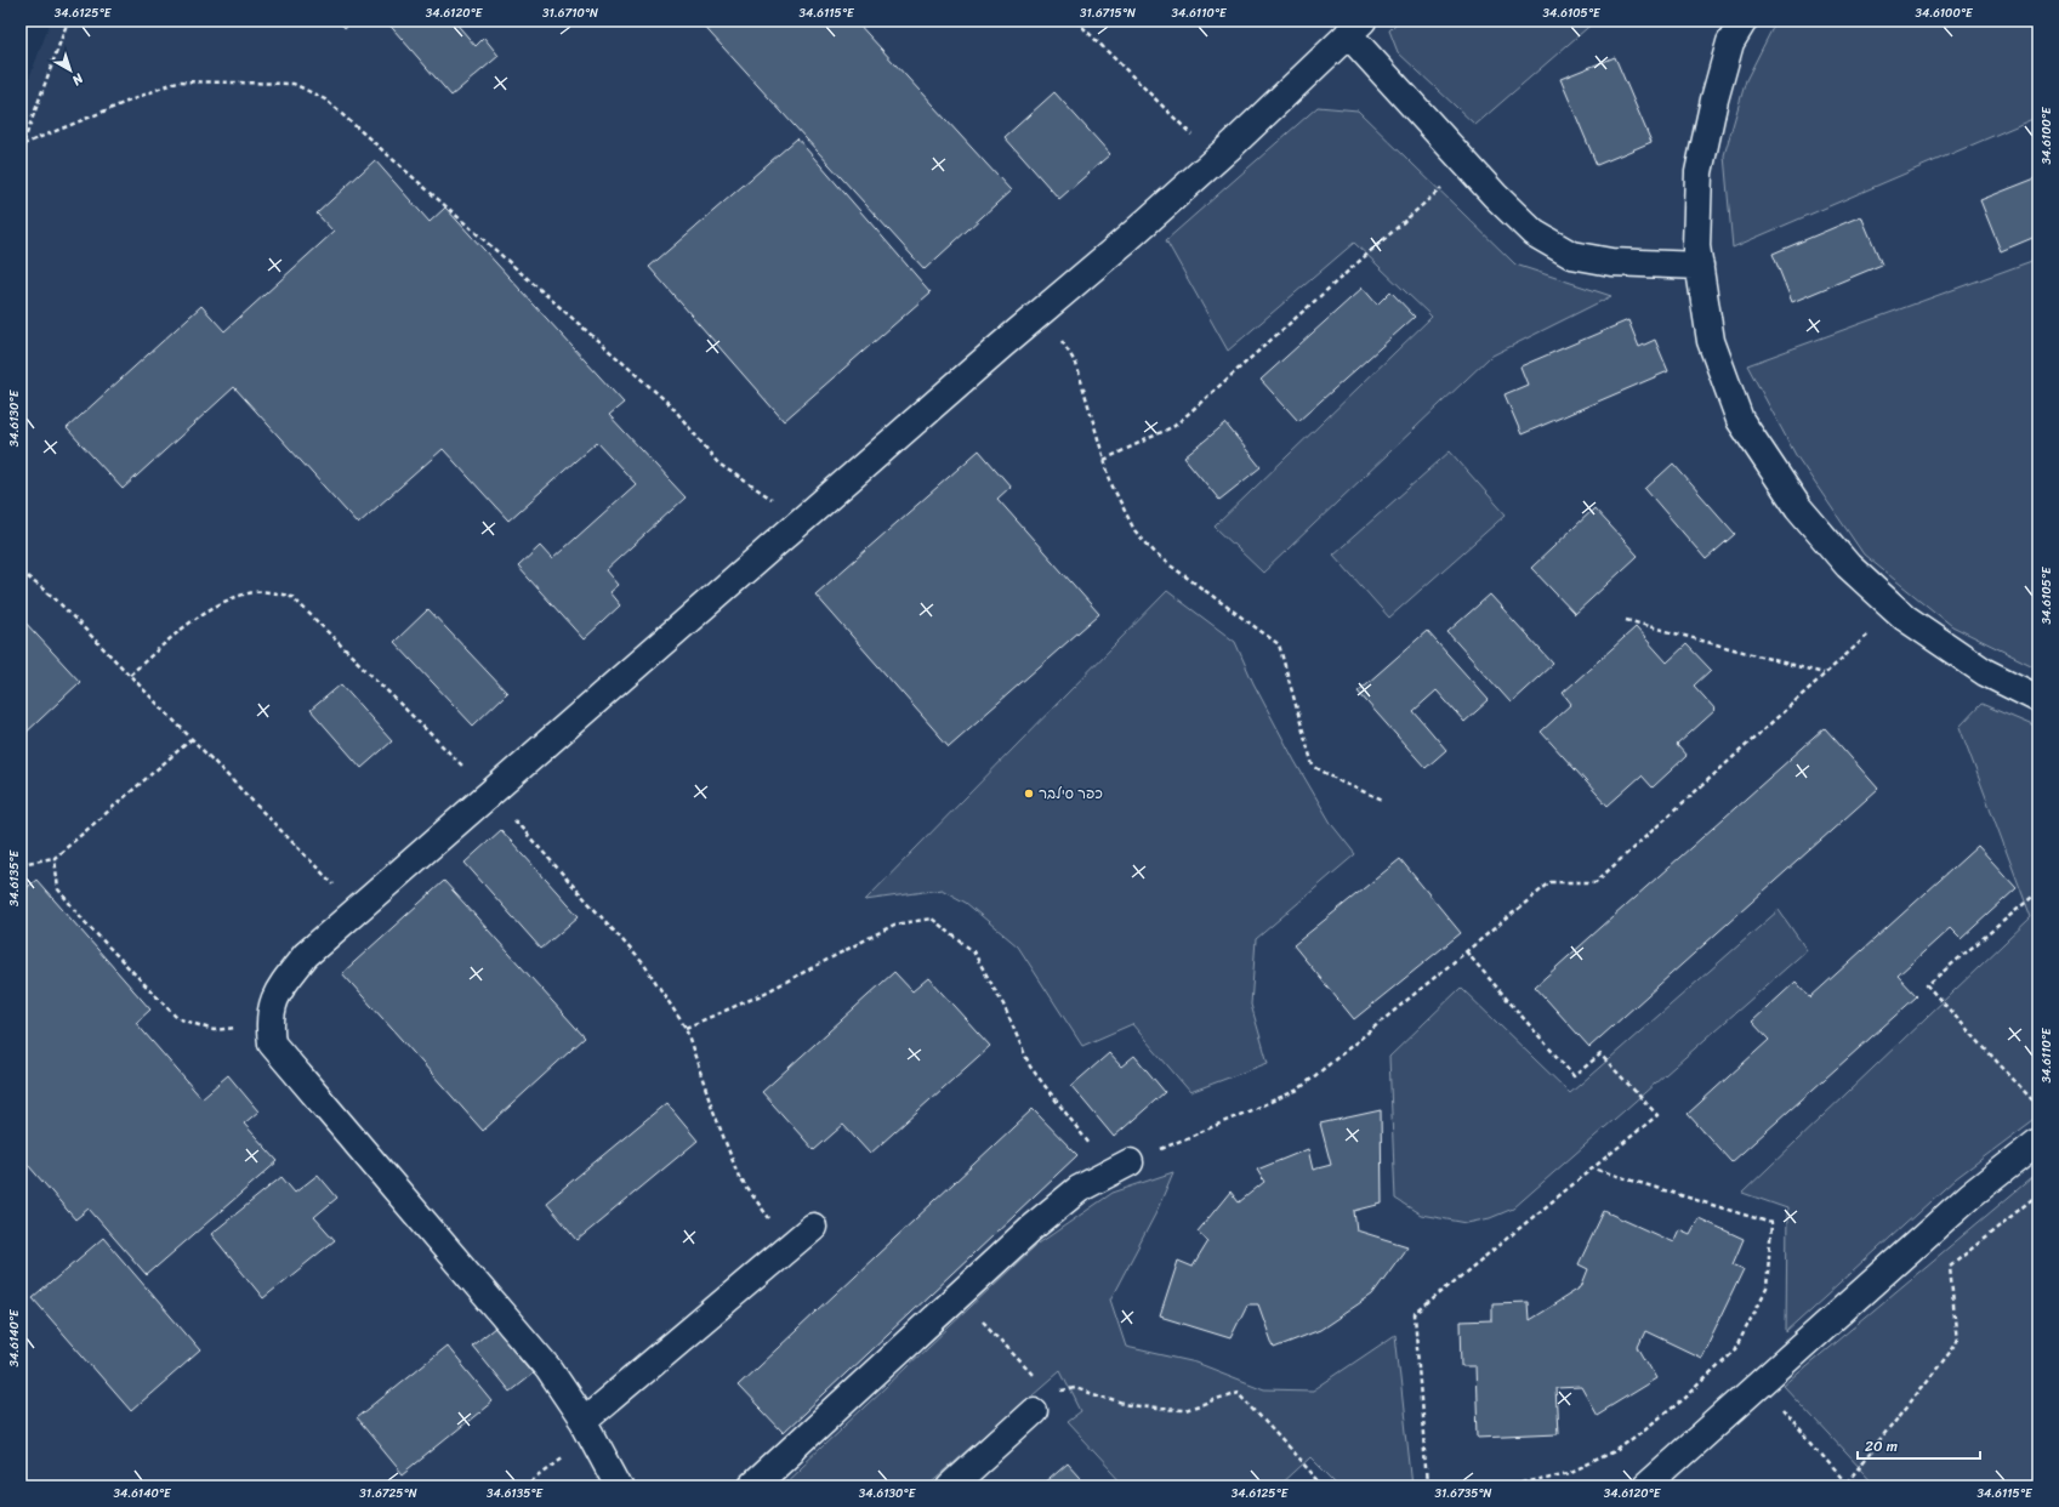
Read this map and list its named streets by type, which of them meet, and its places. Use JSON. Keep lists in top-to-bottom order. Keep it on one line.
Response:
{"places":["כפר סילבר"],"scale_bar":"20 m","north":"bottom right","coordinates":["34.6125°E","34.6120°E","31.6710°N","34.6115°E","31.6715°N","34.6110°E","34.6105°E","34.6100°E","34.6130°E","34.6135°E","34.6140°E","31.6725°N","31.6735°N"]}
